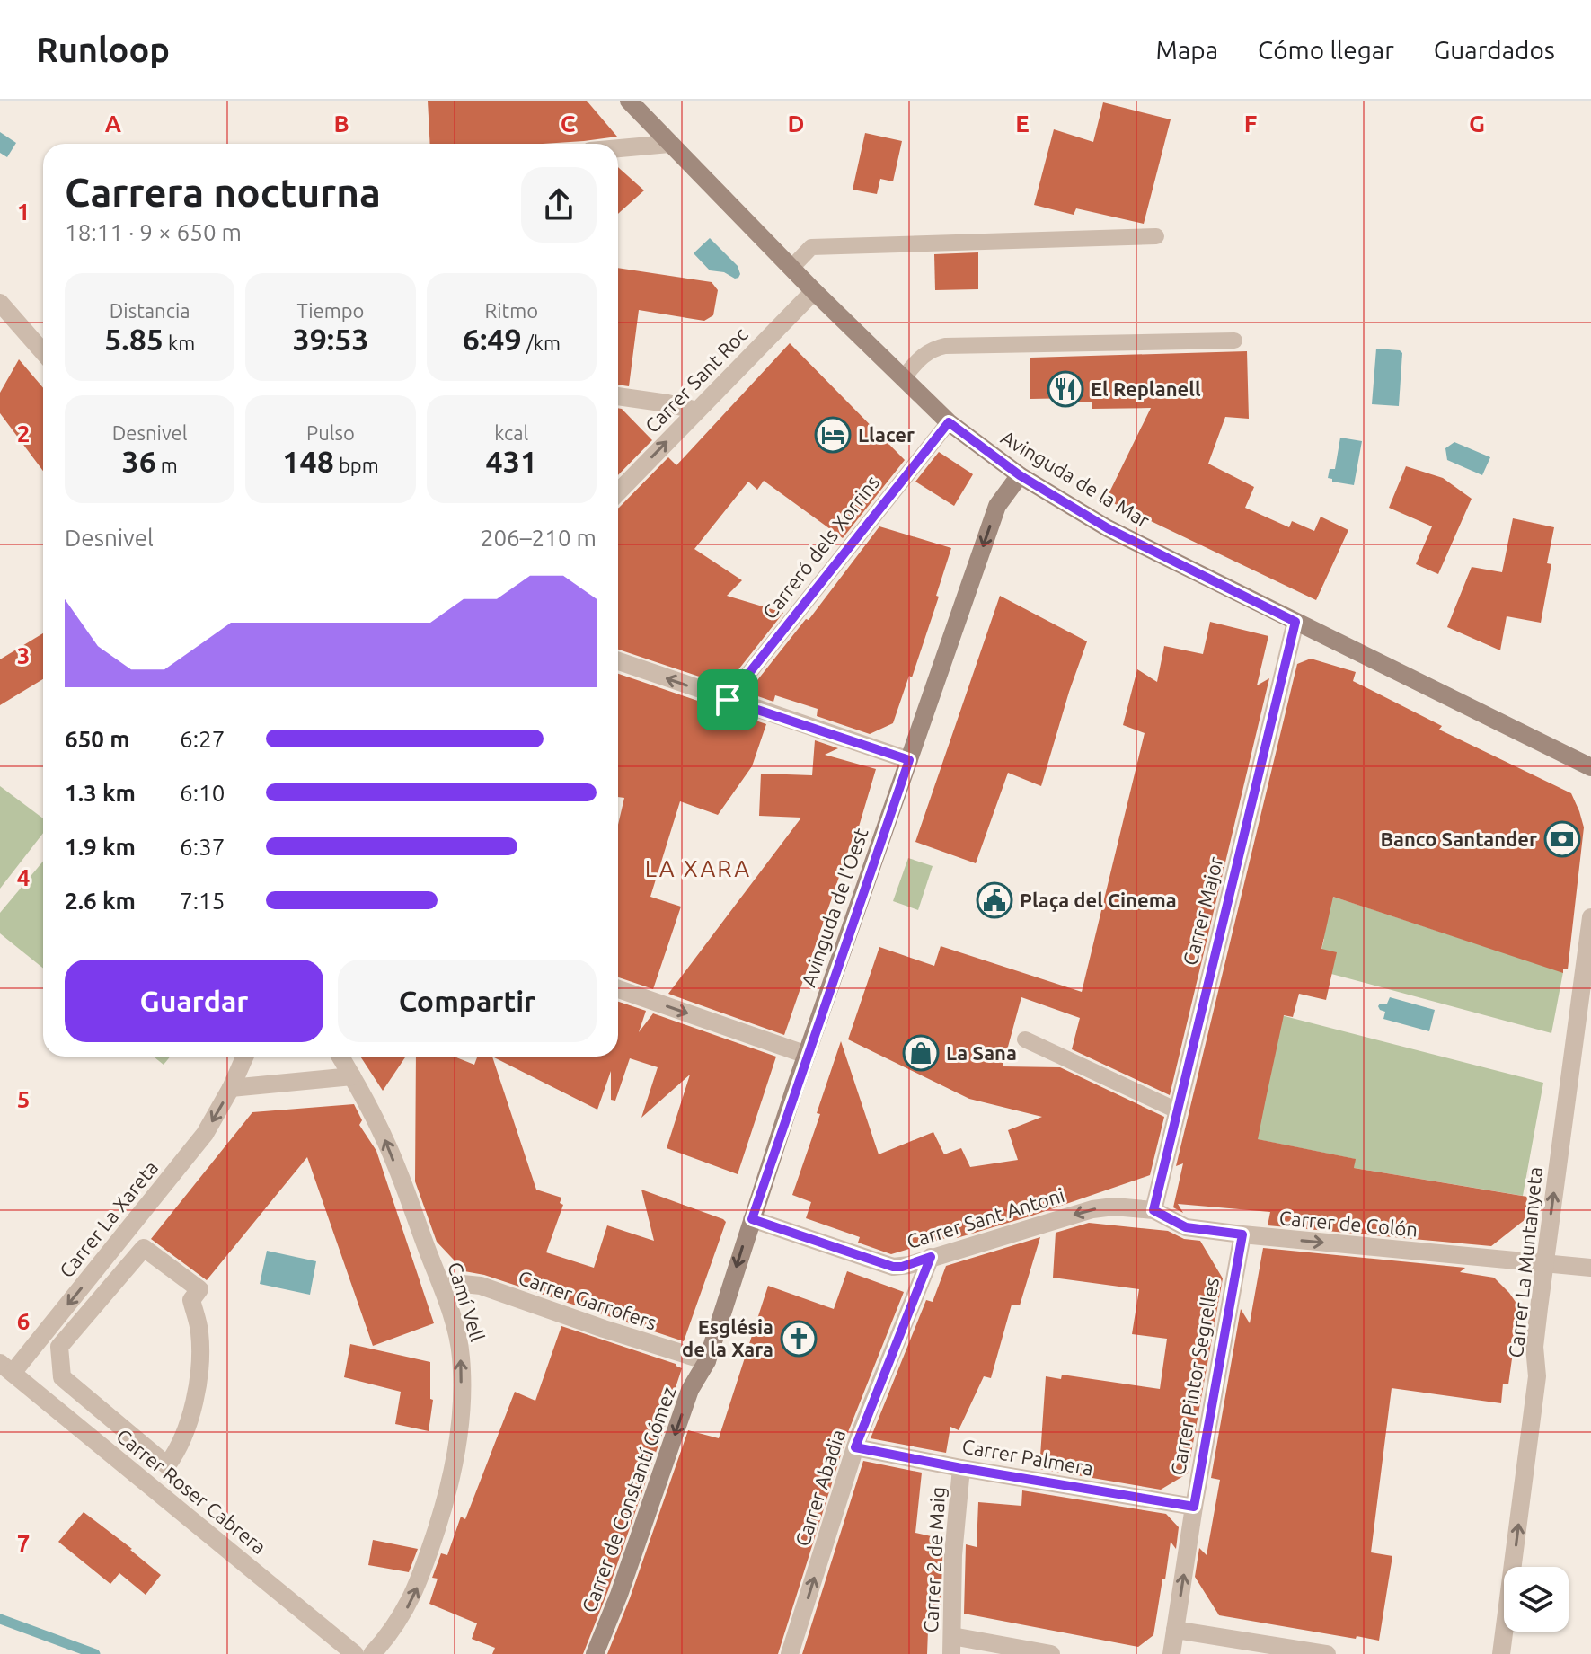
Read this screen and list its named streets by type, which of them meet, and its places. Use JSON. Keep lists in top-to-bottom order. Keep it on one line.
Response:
{"streets":{"main road":["Avinguda de la Mar","Avinguda de l'Oest","Carrer de Constantí Gómez"],"street":["Carrer Sant Roc","Carrer Major","Carrer Sant Antoni","Carrer La Xareta","Carrer de Colón","Carrer La Muntanyeta","Carrer Garrofers","Camí Vell","Carrer Pintor Segrelles","Carrer Palmera","Carrer Abadia","Carrer Roser Cabrera","Carrer 2 de Maig"],"lane":["Carreró dels Xorrins"]},"crossings":[["Carrer Sant Roc","Avinguda de la Mar"],["Avinguda de la Mar","Carreró dels Xorrins"],["Avinguda de la Mar","Avinguda de l'Oest"],["Avinguda de la Mar","Carrer Major"],["Avinguda de l'Oest","Carrer Sant Antoni"],["Avinguda de l'Oest","Carrer Garrofers"],["Avinguda de l'Oest","Carrer de Constantí Gómez"],["Carrer Major","Carrer Sant Antoni"],["Carrer Major","Carrer de Colón"],["Carrer Sant Antoni","Carrer de Colón"],["Carrer Sant Antoni","Carrer Abadia"],["Carrer La Xareta","Carrer Roser Cabrera"],["Carrer de Colón","Carrer La Muntanyeta"],["Carrer de Colón","Carrer Pintor Segrelles"],["Carrer Garrofers","Carrer de Constantí Gómez"],["Carrer Pintor Segrelles","Carrer Palmera"],["Carrer Palmera","Carrer Abadia"],["Carrer Palmera","Carrer 2 de Maig"]],"one_way":["Carrer Sant Roc","Avinguda de l'Oest","Carrer Sant Antoni","Carrer La Xareta","Carrer de Colón","Carrer La Muntanyeta","Camí Vell","Carrer Abadia","Carrer de Constantí Gómez"],"districts":["LA XARA"],"places":{"restaurant":["El Replanell"],"hotel":["Llacer"],"bank":["Banco Santander"],"public building":["Plaça del Cinema"],"shop":["La Sana"],"church":["Església de la Xara"]},"page":{"header":"Runloop","nav":["Mapa","Cómo llegar","Guardados"],"heading":["Carrera nocturna","18:11 · 9 × 650 m"],"stats":[["Distancia","5.85 km"],["Tiempo","39:53"],["Ritmo","6:49 /km"],["Desnivel","36 m"],["Pulso","148 bpm"],["kcal","431"]],"chart":["Desnivel","206–210 m"],"list":[{"name":"650 m","note":"6:27"},{"name":"1.3 km","note":"6:10"},{"name":"1.9 km","note":"6:37"},{"name":"2.6 km","note":"7:15"}],"buttons":["Guardar","Compartir"]},"grid":{"columns":["A","B","C","D","E","F","G"],"rows":["1","2","3","4","5","6","7"]}}
